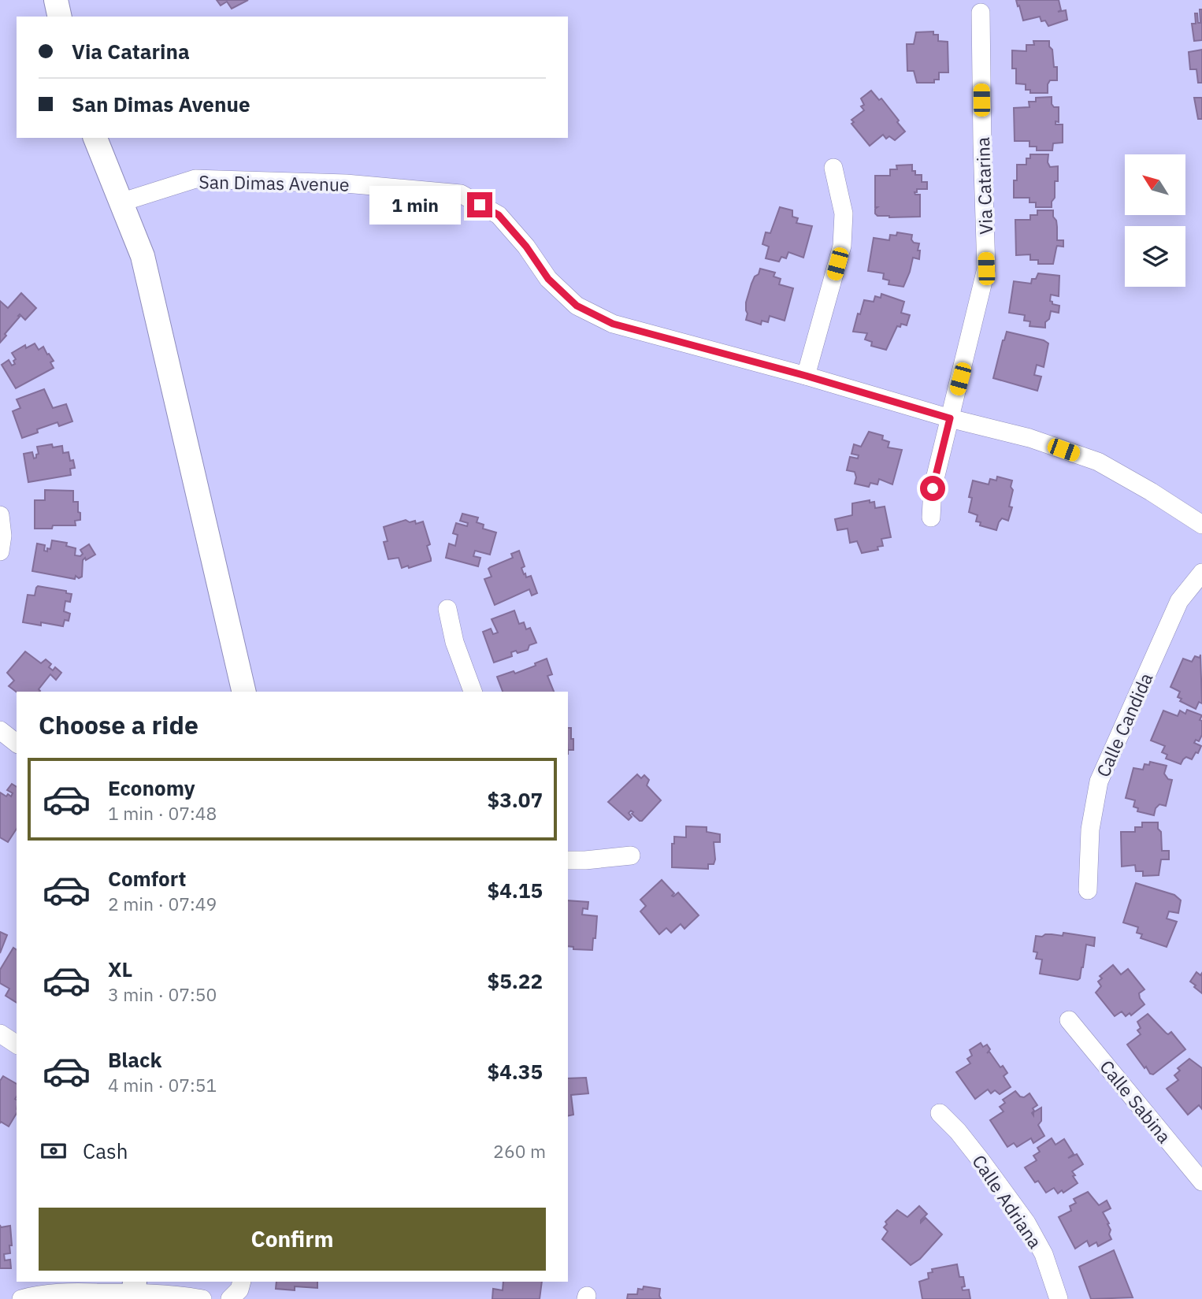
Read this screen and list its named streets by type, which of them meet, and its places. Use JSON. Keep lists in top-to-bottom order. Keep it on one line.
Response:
{"streets":{"street":["San Dimas Avenue","Via Catarina","Calle Candida","Calle Sabina","Calle Adriana"]},"crossings":[["San Dimas Avenue","Via Catarina"]],"north":"top left","page":{"banner":["Via Catarina","San Dimas Avenue"],"bubble":"1 min","heading":"Choose a ride","list":[{"name":"Economy","note":"1 min · 07:48","value":"$3.07"},{"name":"Comfort","note":"2 min · 07:49","value":"$4.15"},{"name":"XL","note":"3 min · 07:50","value":"$5.22"},{"name":"Black","note":"4 min · 07:51","value":"$4.35"}],"pay":["Cash","260 m"],"buttons":"Confirm"}}
